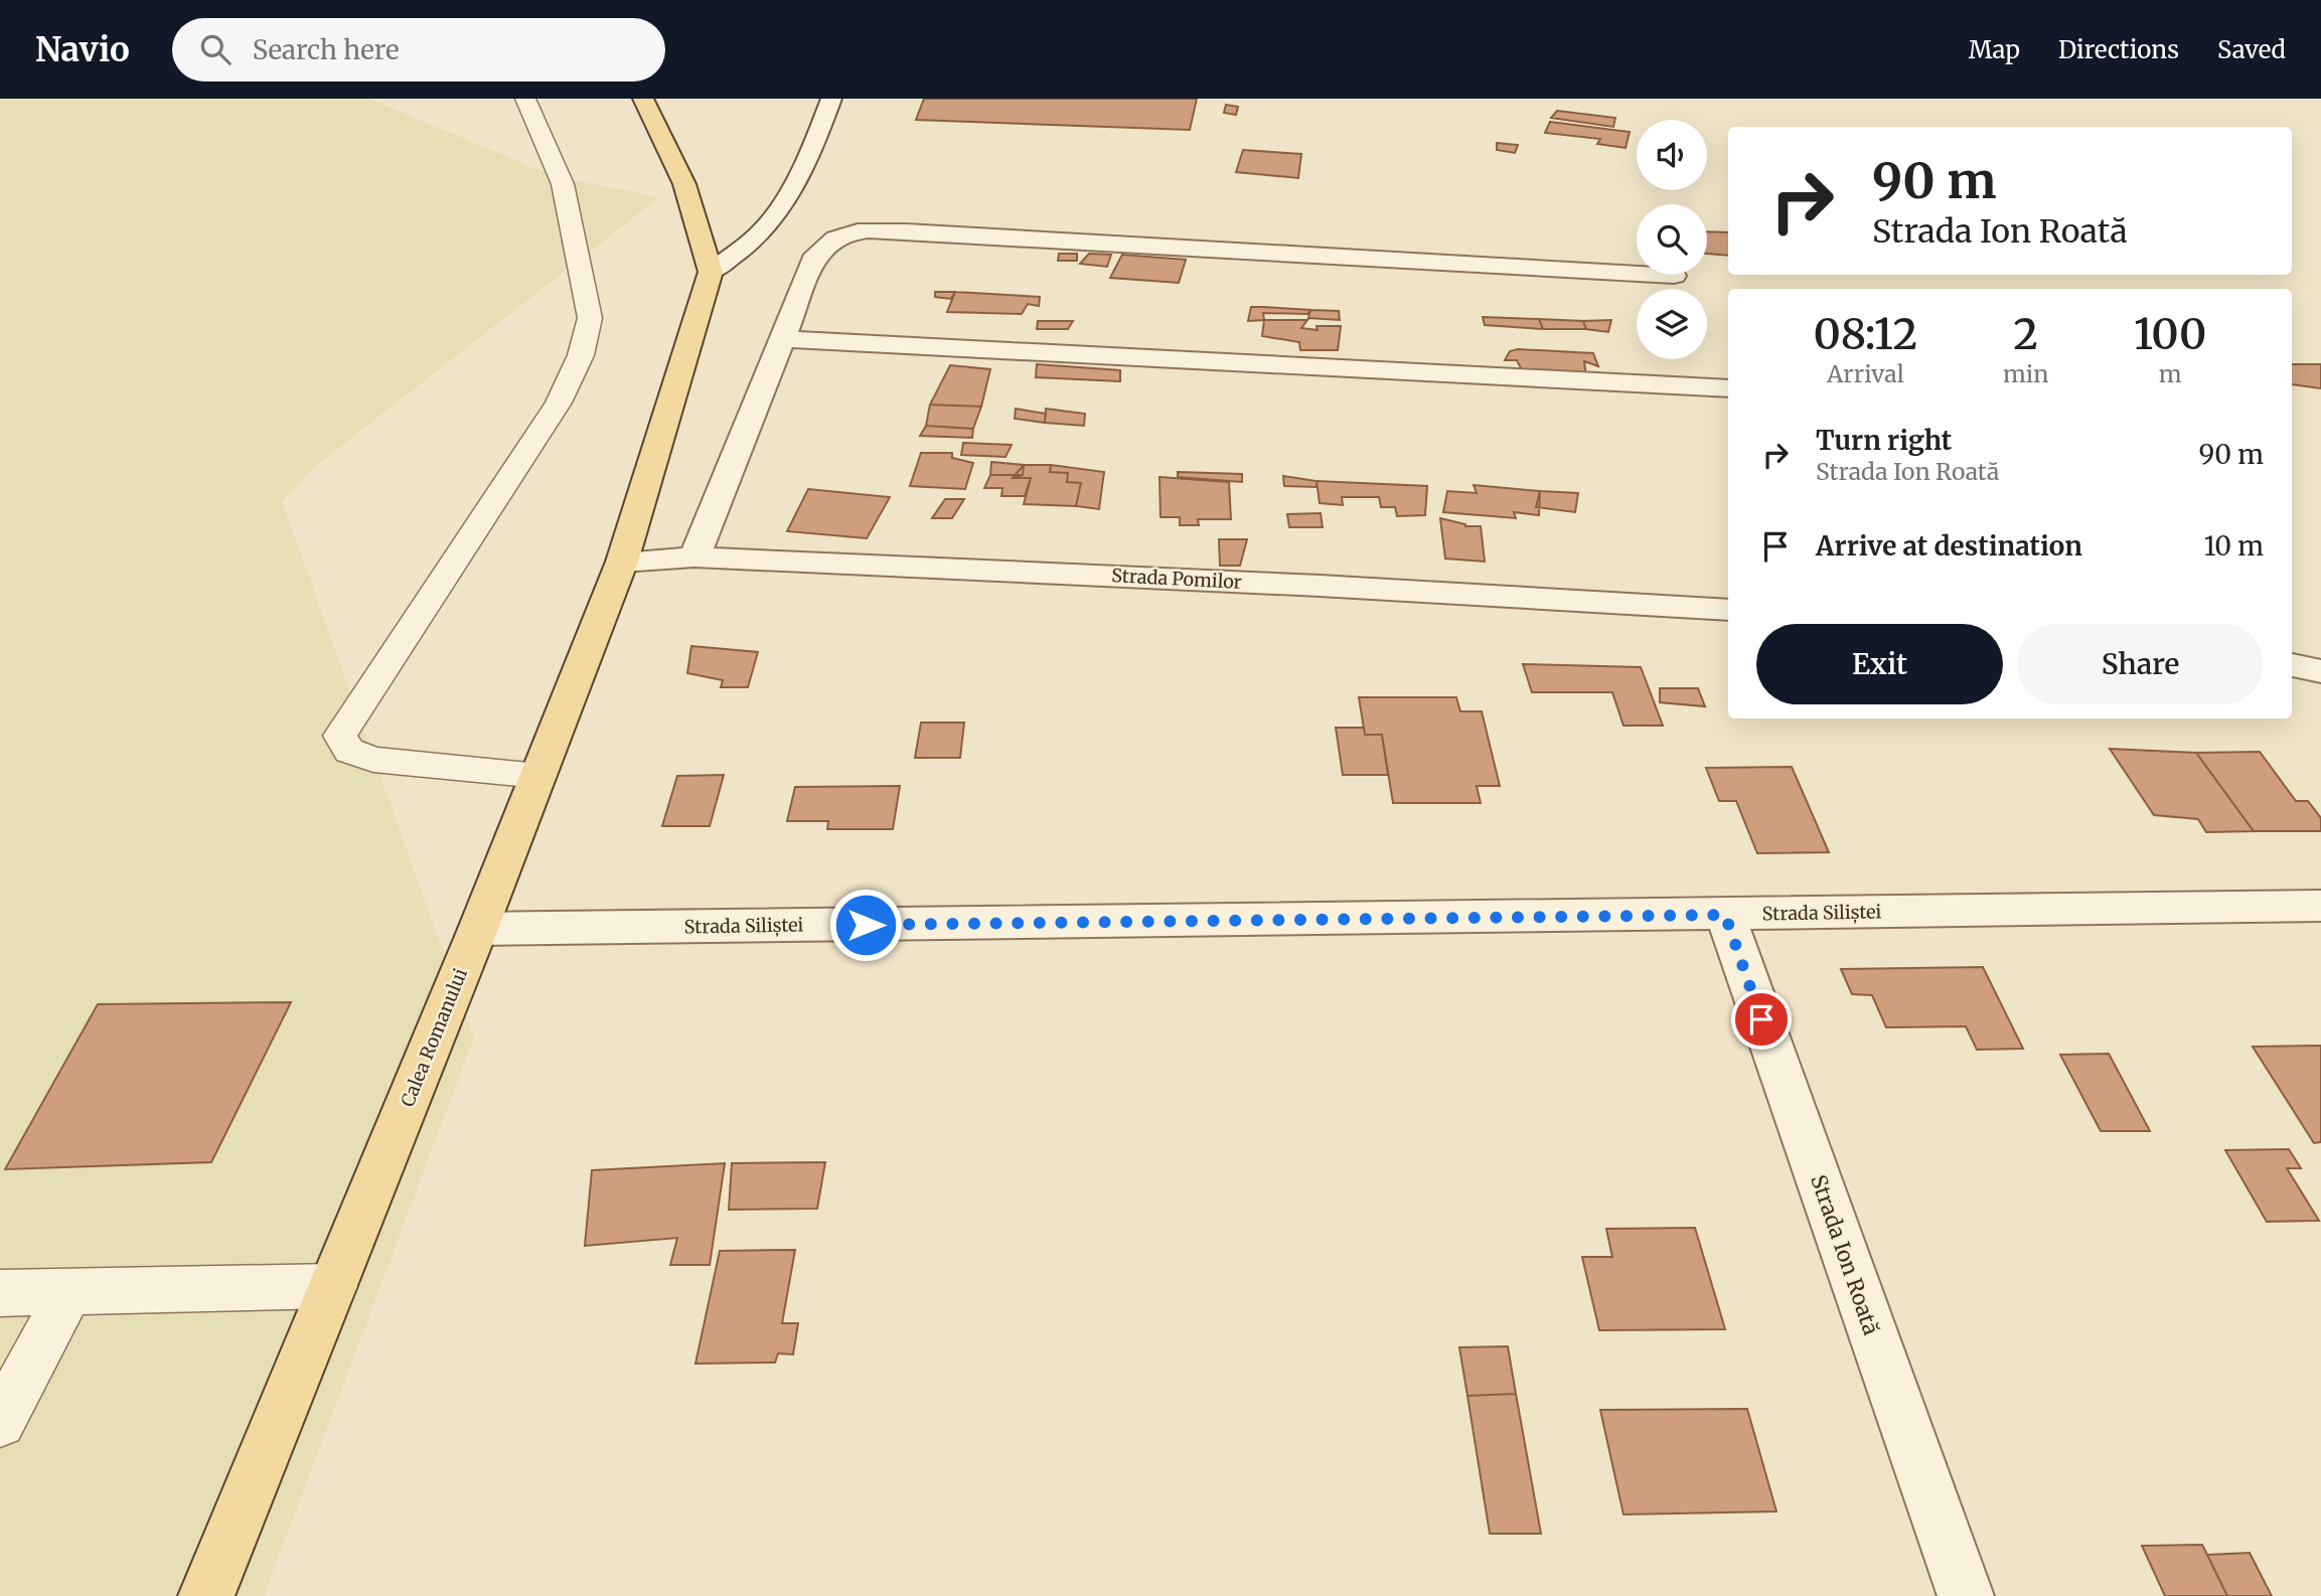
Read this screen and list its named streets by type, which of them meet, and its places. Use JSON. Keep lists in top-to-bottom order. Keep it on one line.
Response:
{"streets":{"main road":["Calea Romanului"],"street":["Strada Pomilor","Strada Siliștei","Strada Ion Roată"]},"crossings":[["Strada Pomilor","Calea Romanului"],["Strada Siliștei","Calea Romanului"],["Strada Siliștei","Strada Ion Roată"]],"page":{"header":"Navio","search":"Search here","nav":["Map","Directions","Saved"],"turn":["90 m","Strada Ion Roată"],"eta":["08:12","Arrival","2","min","100","m"],"list":[{"name":"Turn right","note":"Strada Ion Roată","value":"90 m"},{"name":"Arrive at destination","value":"10 m"}],"buttons":["Exit","Share"]}}
